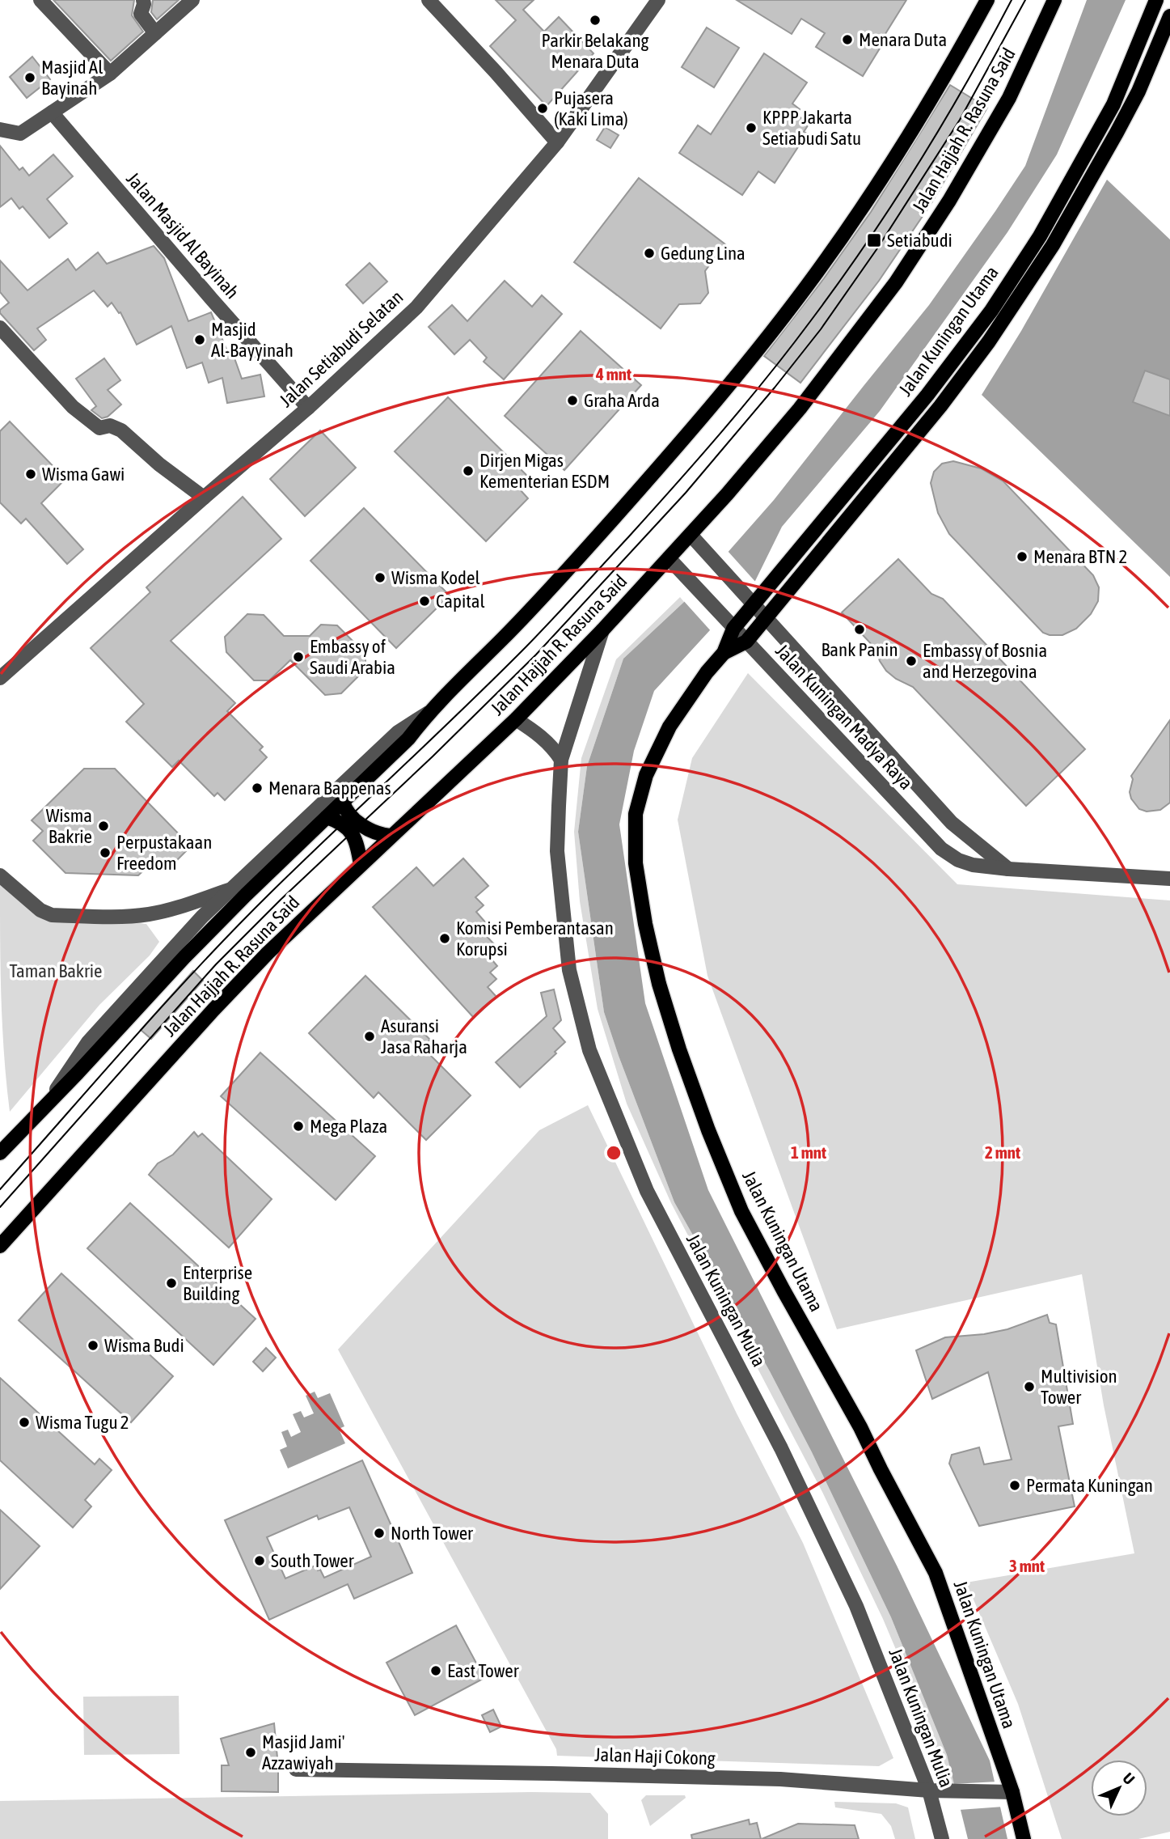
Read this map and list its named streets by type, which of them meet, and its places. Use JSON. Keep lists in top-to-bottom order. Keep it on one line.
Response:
{"streets":{"main road":["Jalan Hajjah R. Rasuna Said","Jalan Kuningan Utama"],"street":["Jalan Masjid Al Bayinah","Jalan Setiabudi Selatan","Jalan Kuningan Madya Raya","Jalan Kuningan Mulia","Jalan Haji Cokong"]},"crossings":[["Jalan Hajjah R. Rasuna Said","Jalan Kuningan Madya Raya"],["Jalan Hajjah R. Rasuna Said","Jalan Kuningan Mulia"],["Jalan Masjid Al Bayinah","Jalan Setiabudi Selatan"],["Jalan Kuningan Utama","Jalan Kuningan Madya Raya"],["Jalan Kuningan Utama","Jalan Haji Cokong"],["Jalan Kuningan Mulia","Jalan Haji Cokong"]],"parks":["Taman Bakrie"],"places":{"other":["Parkir Belakang Menara Duta","Menara Duta","Masjid Al Bayinah","Pujasera (Kaki Lima)","KPPP Jakarta Setiabudi Satu","Gedung Lina","Masjid Al-Bayyinah","Graha Arda","Dirjen Migas Kementerian ESDM","Wisma Gawi","Menara BTN 2","Wisma Kodel","Capital","Bank Panin","Embassy of Saudi Arabia","Embassy of Bosnia and Herzegovina","Menara Bappenas","Wisma Bakrie","Perpustakaan Freedom","Komisi Pemberantasan Korupsi","Asuransi Jasa Raharja","Mega Plaza","Enterprise Building","Wisma Budi","Multivision Tower","Wisma Tugu 2","Permata Kuningan","North Tower","South Tower","East Tower","Masjid Jami' Azzawiyah"],"transit":["Setiabudi"]},"north":"top right","rings":["4 mnt","1 mnt","2 mnt","3 mnt"]}
